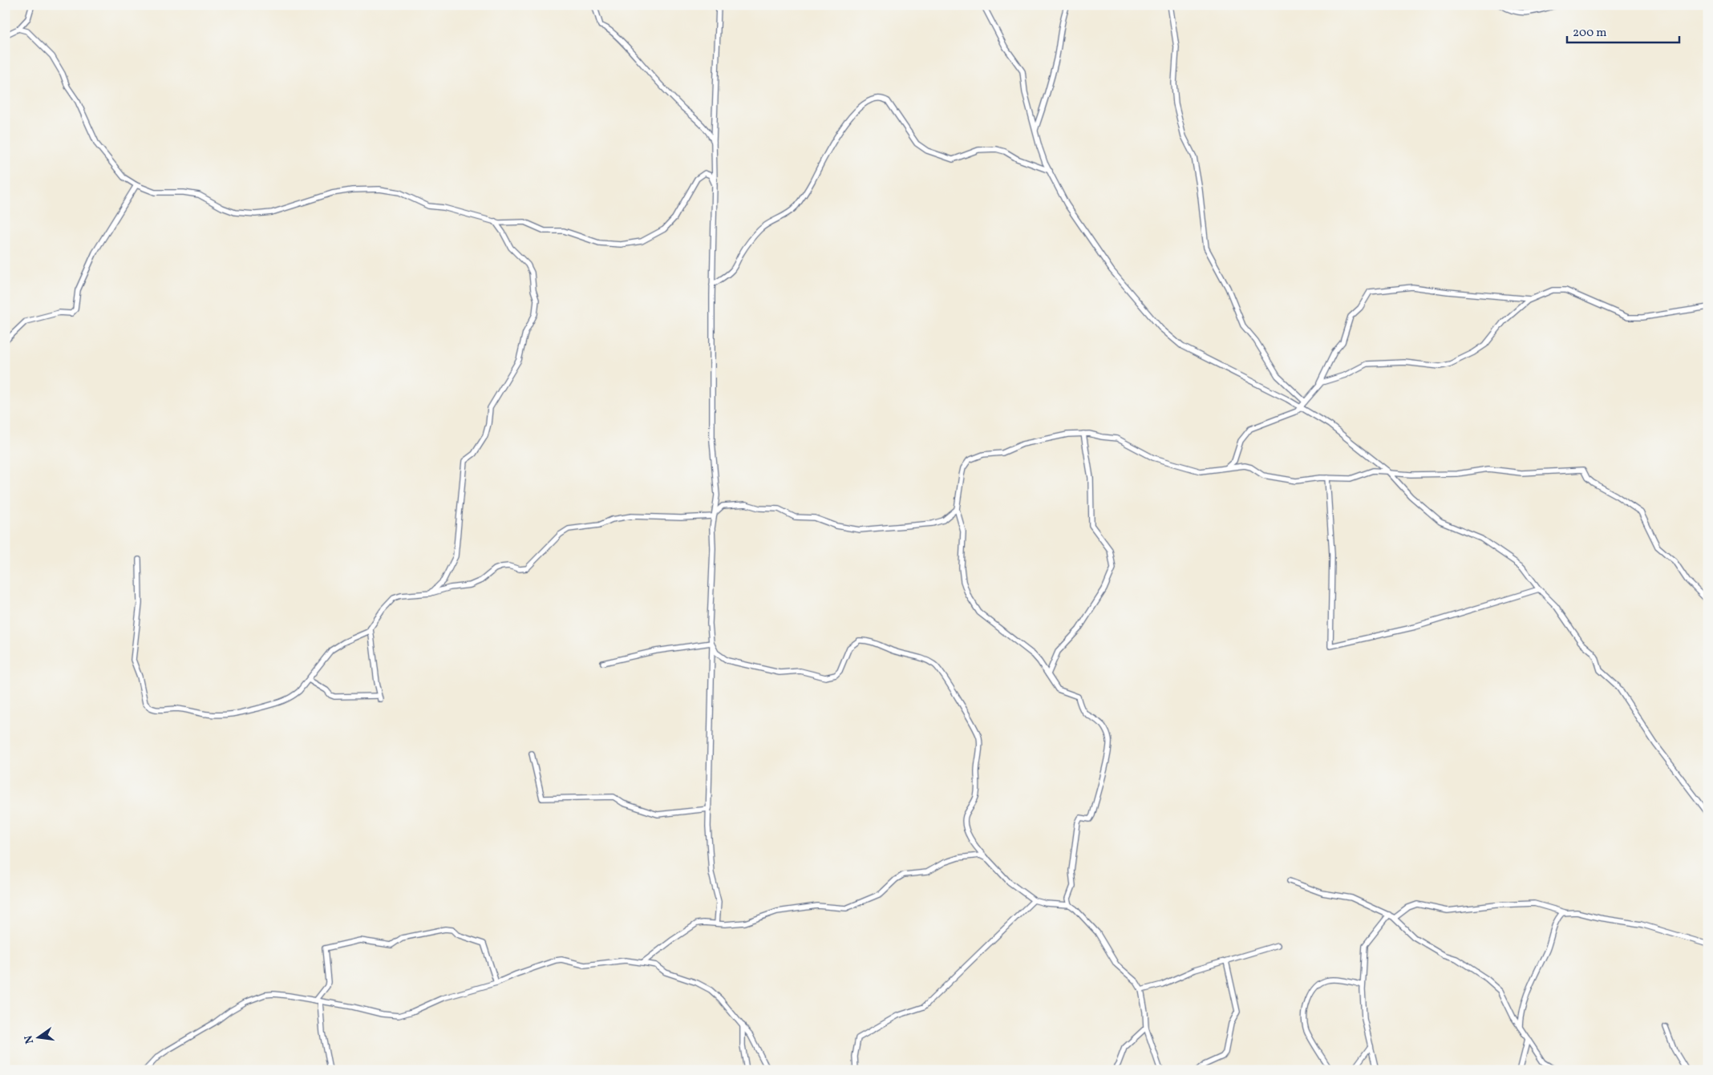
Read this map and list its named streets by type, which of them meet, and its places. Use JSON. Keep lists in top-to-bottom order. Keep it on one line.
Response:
{"scale_bar":"200 m","north":"left"}
